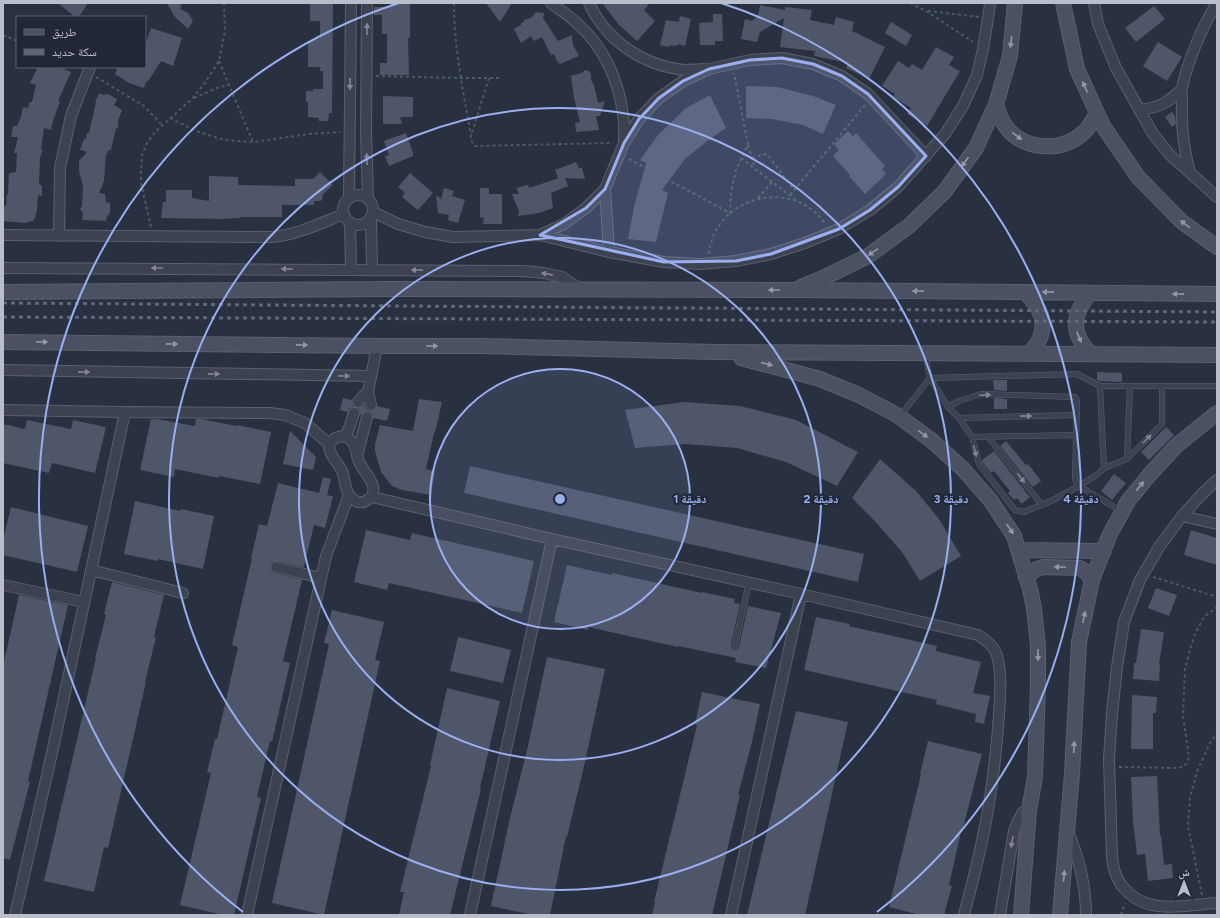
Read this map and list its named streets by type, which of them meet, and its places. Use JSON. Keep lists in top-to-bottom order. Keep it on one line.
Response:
{"legend":["طريق","سكة حديد"],"north":"top","rings":["1 دقيقة","2 دقيقة","3 دقيقة","4 دقيقة"]}
